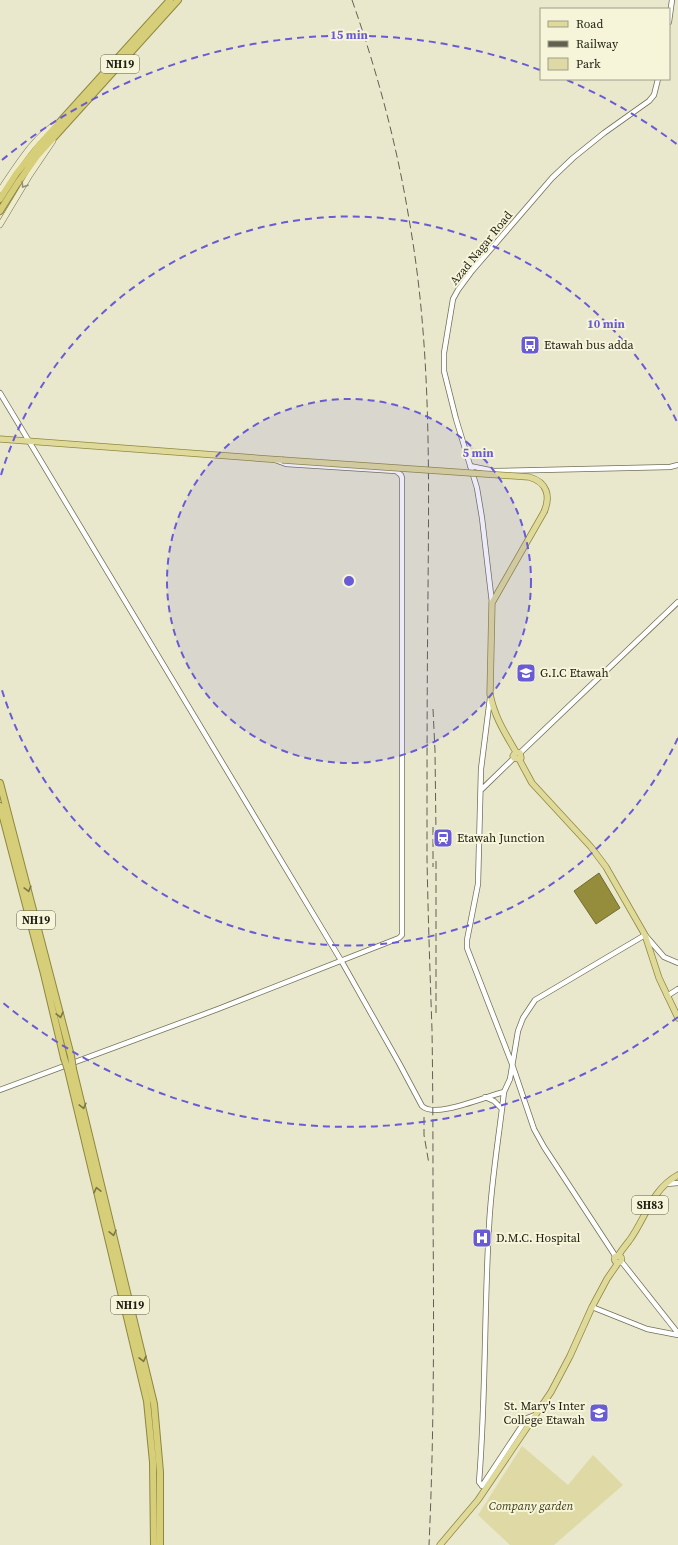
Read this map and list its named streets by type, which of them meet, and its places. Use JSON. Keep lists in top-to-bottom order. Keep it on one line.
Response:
{"streets":{"highway":["NH19"],"main road":["SH83"],"street":["Azad Nagar Road"]},"parks":["Company garden"],"places":{"bus stop":["Etawah bus adda"],"school or university":["G.I.C Etawah","St. Mary's Inter College Etawah"],"station":["Etawah Junction"],"hospital":["D.M.C. Hospital"]},"legend":["Road","Railway","Park"],"rings":["15 min","10 min","5 min"]}
